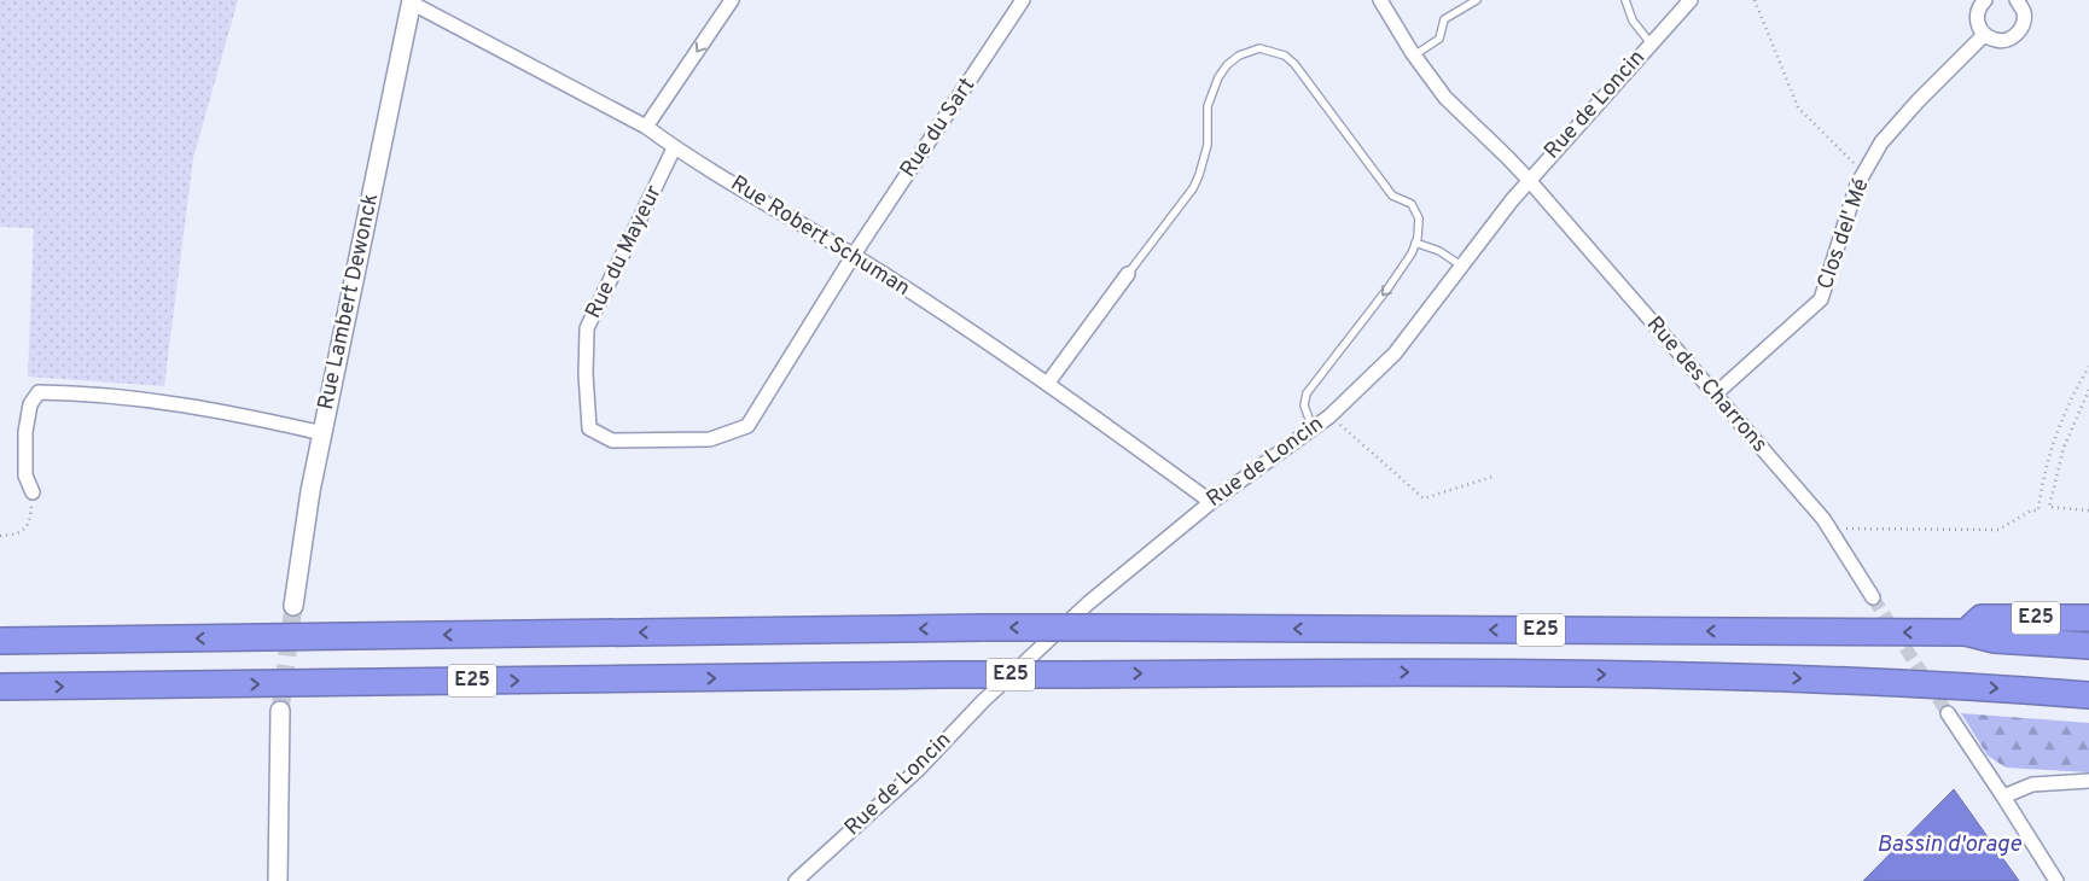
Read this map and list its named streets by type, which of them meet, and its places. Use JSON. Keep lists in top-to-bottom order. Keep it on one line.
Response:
{"streets":{"highway":["E25"],"street":["Rue de Loncin","Rue du Sart","Clos del' Mé","Rue Robert Schuman","Rue du Mayeur","Rue Lambert Dewonck","Rue des Charrons"]},"crossings":[["Rue de Loncin","Rue Robert Schuman"],["Rue de Loncin","Rue des Charrons"],["Rue du Sart","Rue Robert Schuman"],["Rue du Sart","Rue du Mayeur"],["Clos del' Mé","Rue des Charrons"],["Rue Robert Schuman","Rue du Mayeur"],["Rue Robert Schuman","Rue Lambert Dewonck"]],"water":["Bassin d'orage"]}
